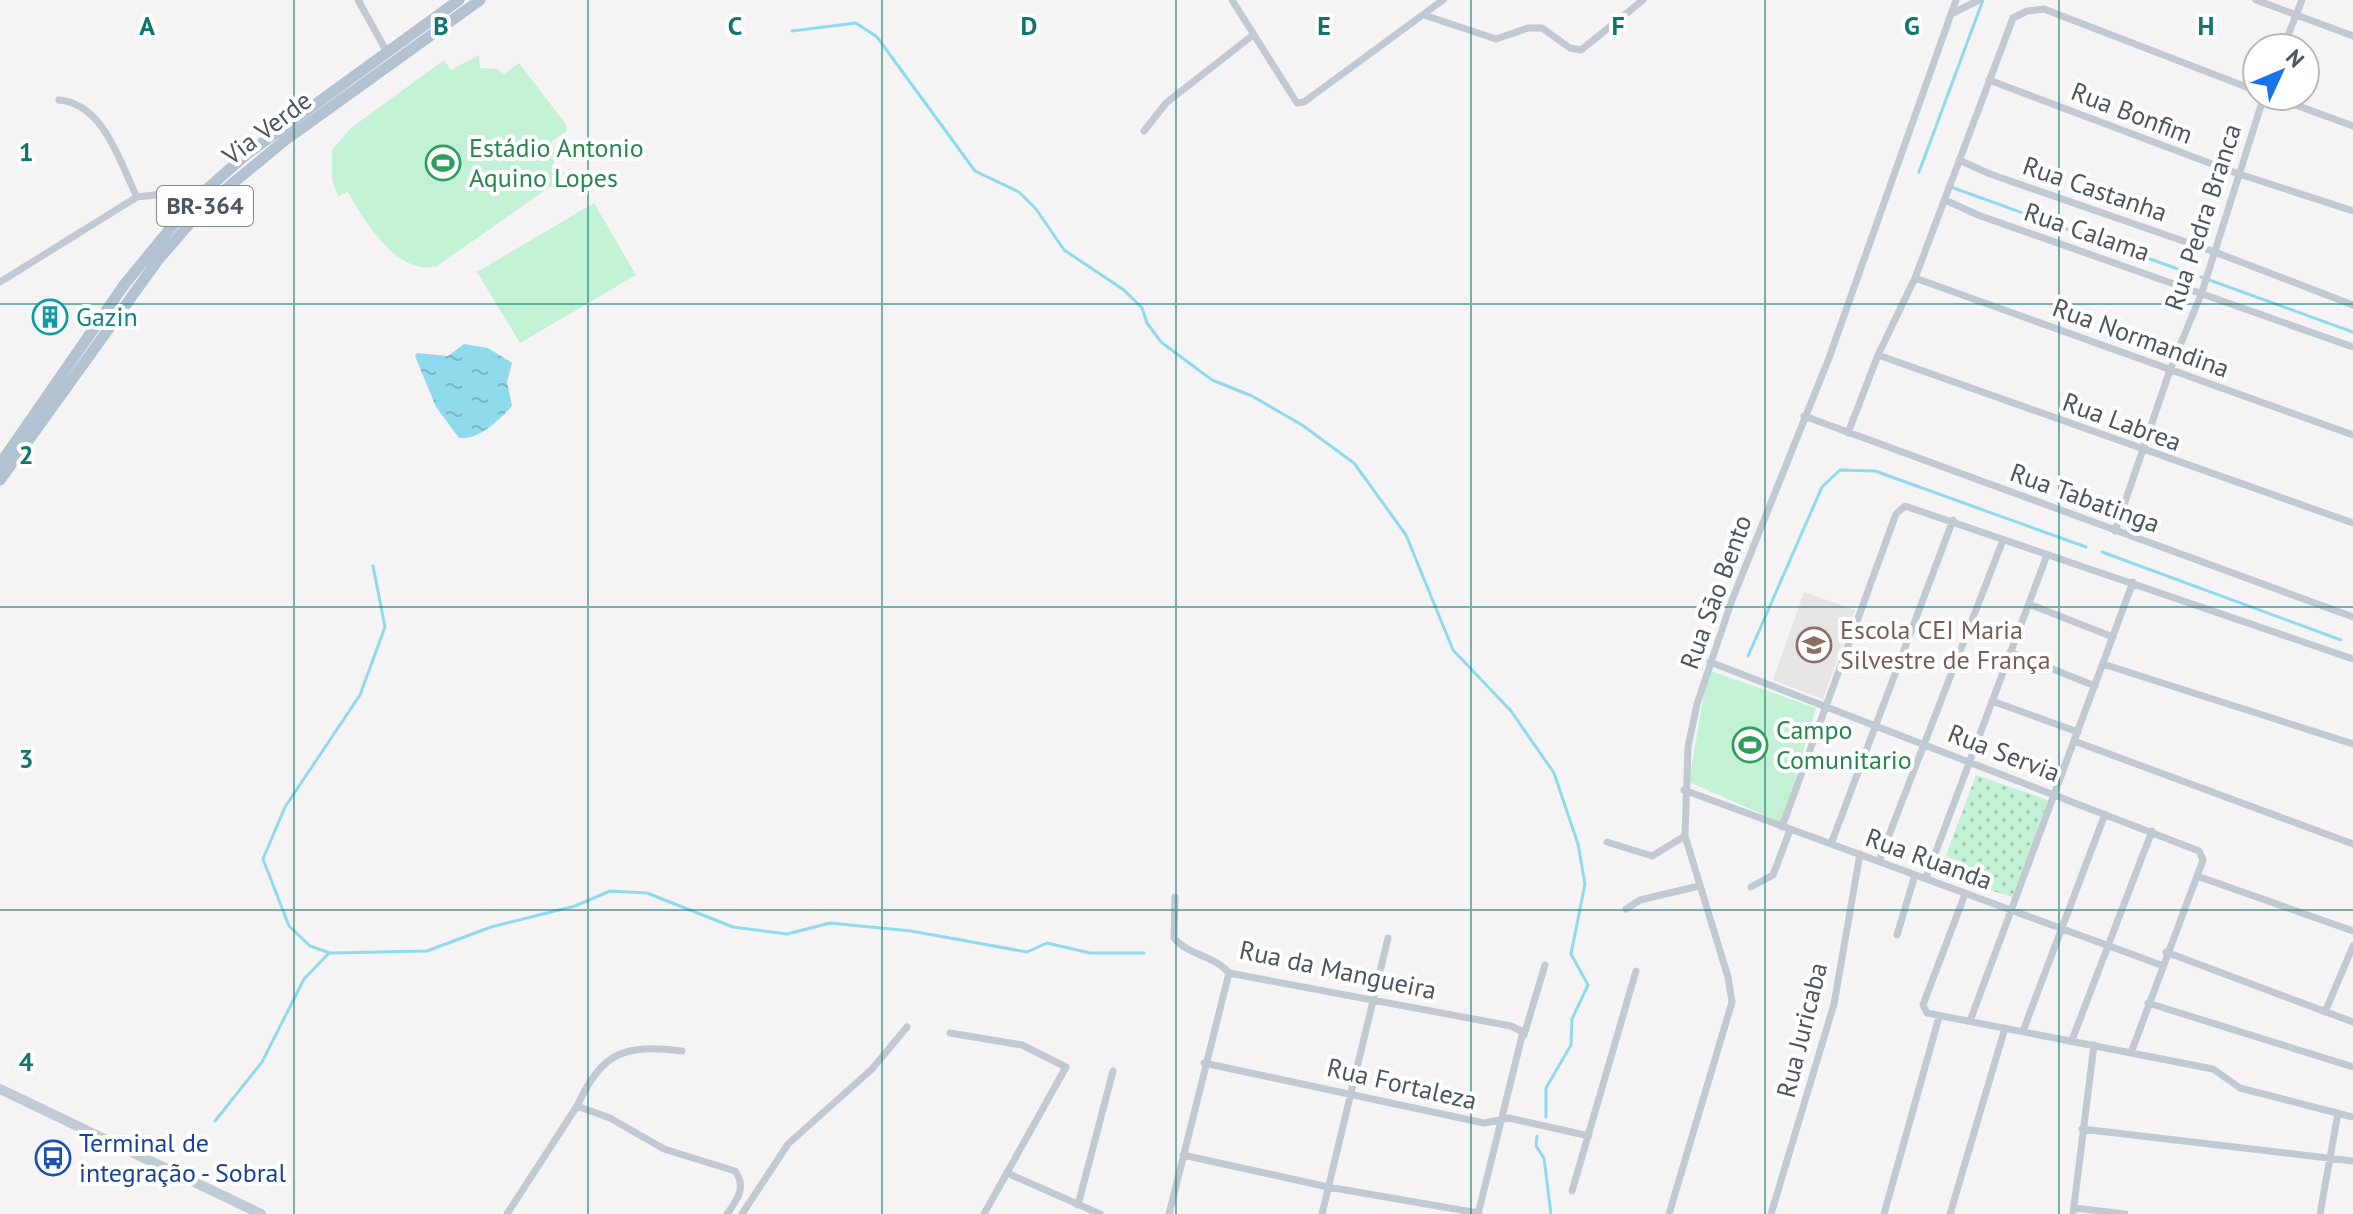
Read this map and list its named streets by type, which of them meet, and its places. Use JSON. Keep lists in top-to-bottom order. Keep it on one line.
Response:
{"streets":{"main road":["Via Verde","BR-364"],"street":["Rua Bonfim","Rua Castanha","Rua Pedra Branca","Rua Calama","Rua Normandina","Rua Labrea","Rua Tabatinga","Rua São Bento","Rua Servia","Rua Ruanda","Rua da Mangueira","Rua Juricaba","Rua Fortaleza"]},"crossings":[["Rua Bonfim","Rua Pedra Branca"],["Rua Castanha","Rua Pedra Branca"],["Rua Pedra Branca","Rua Calama"],["Rua Pedra Branca","Rua Normandina"],["Rua Pedra Branca","Rua Labrea"],["Rua Pedra Branca","Rua Tabatinga"],["Rua Tabatinga","Rua São Bento"],["Rua São Bento","Rua Servia"],["Rua São Bento","Rua Ruanda"],["Rua Ruanda","Rua Juricaba"]],"places":{"sports":["Estádio Antonio Aquino Lopes","Campo Comunitario"],"building":["Gazin"],"school or university":["Escola CEI Maria Silvestre de França"],"bus stop":["Terminal de integração - Sobral"]},"north":"top right","grid":{"columns":["A","B","C","D","E","F","G","H"],"rows":["1","2","3","4"]}}
